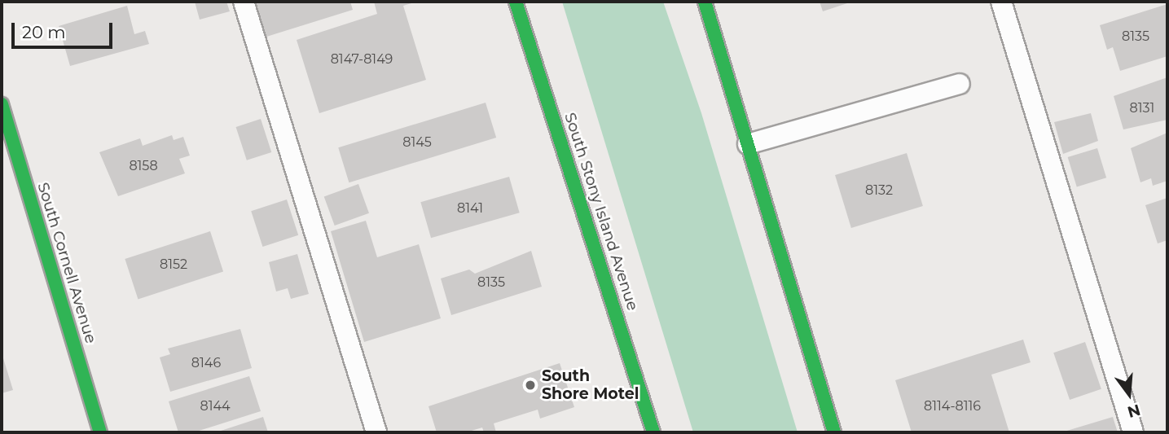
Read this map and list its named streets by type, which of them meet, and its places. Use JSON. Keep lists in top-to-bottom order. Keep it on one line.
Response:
{"streets":{"main road":["South Stony Island Avenue","South Cornell Avenue"]},"places":["South Shore Motel"],"house_numbers":["8135","8147-8149","8131","8145","8158","8132","8141","8152","8135","8146","8144","8114-8116"],"scale_bar":"20 m","north":"bottom"}
